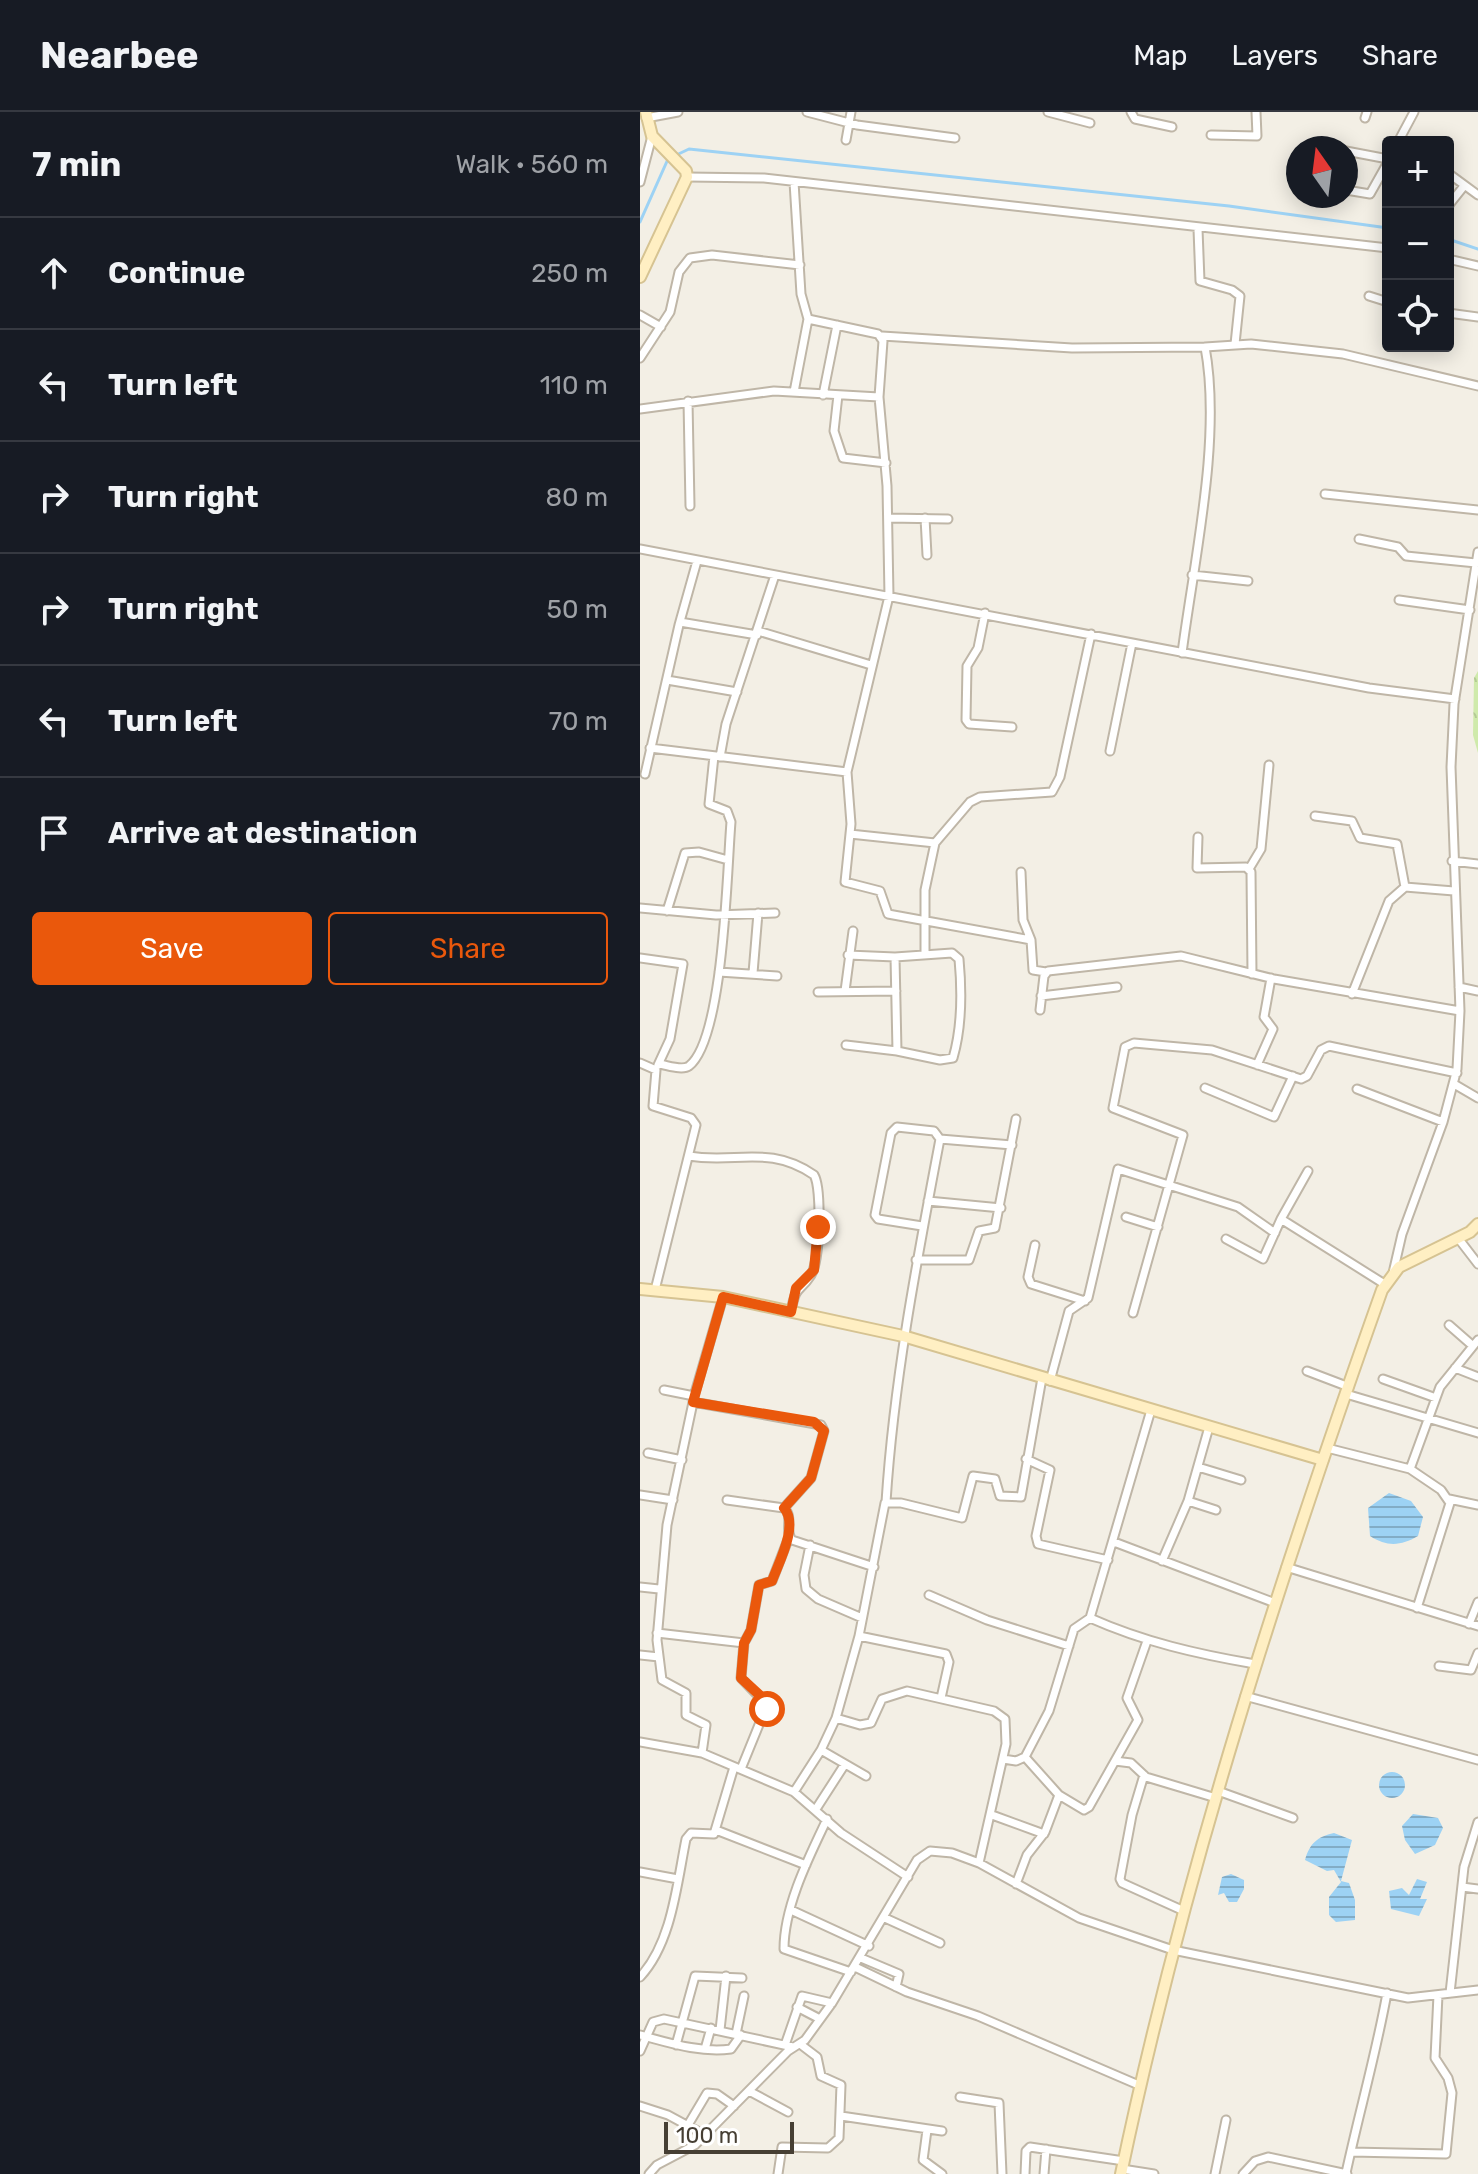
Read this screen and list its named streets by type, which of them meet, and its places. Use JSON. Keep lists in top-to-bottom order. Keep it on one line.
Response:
{"scale_bar":"100 m","north":"top","page":{"header":"Nearbee","nav":["Map","Layers","Share"],"heading":["7 min","Walk · 560 m"],"map_buttons":["+","−"],"list":[["Continue","250 m"],["Turn left","110 m"],["Turn right","80 m"],["Turn right","50 m"],["Turn left","70 m"],"Arrive at destination"],"buttons":["Save","Share"],"scale":"100 m"}}
